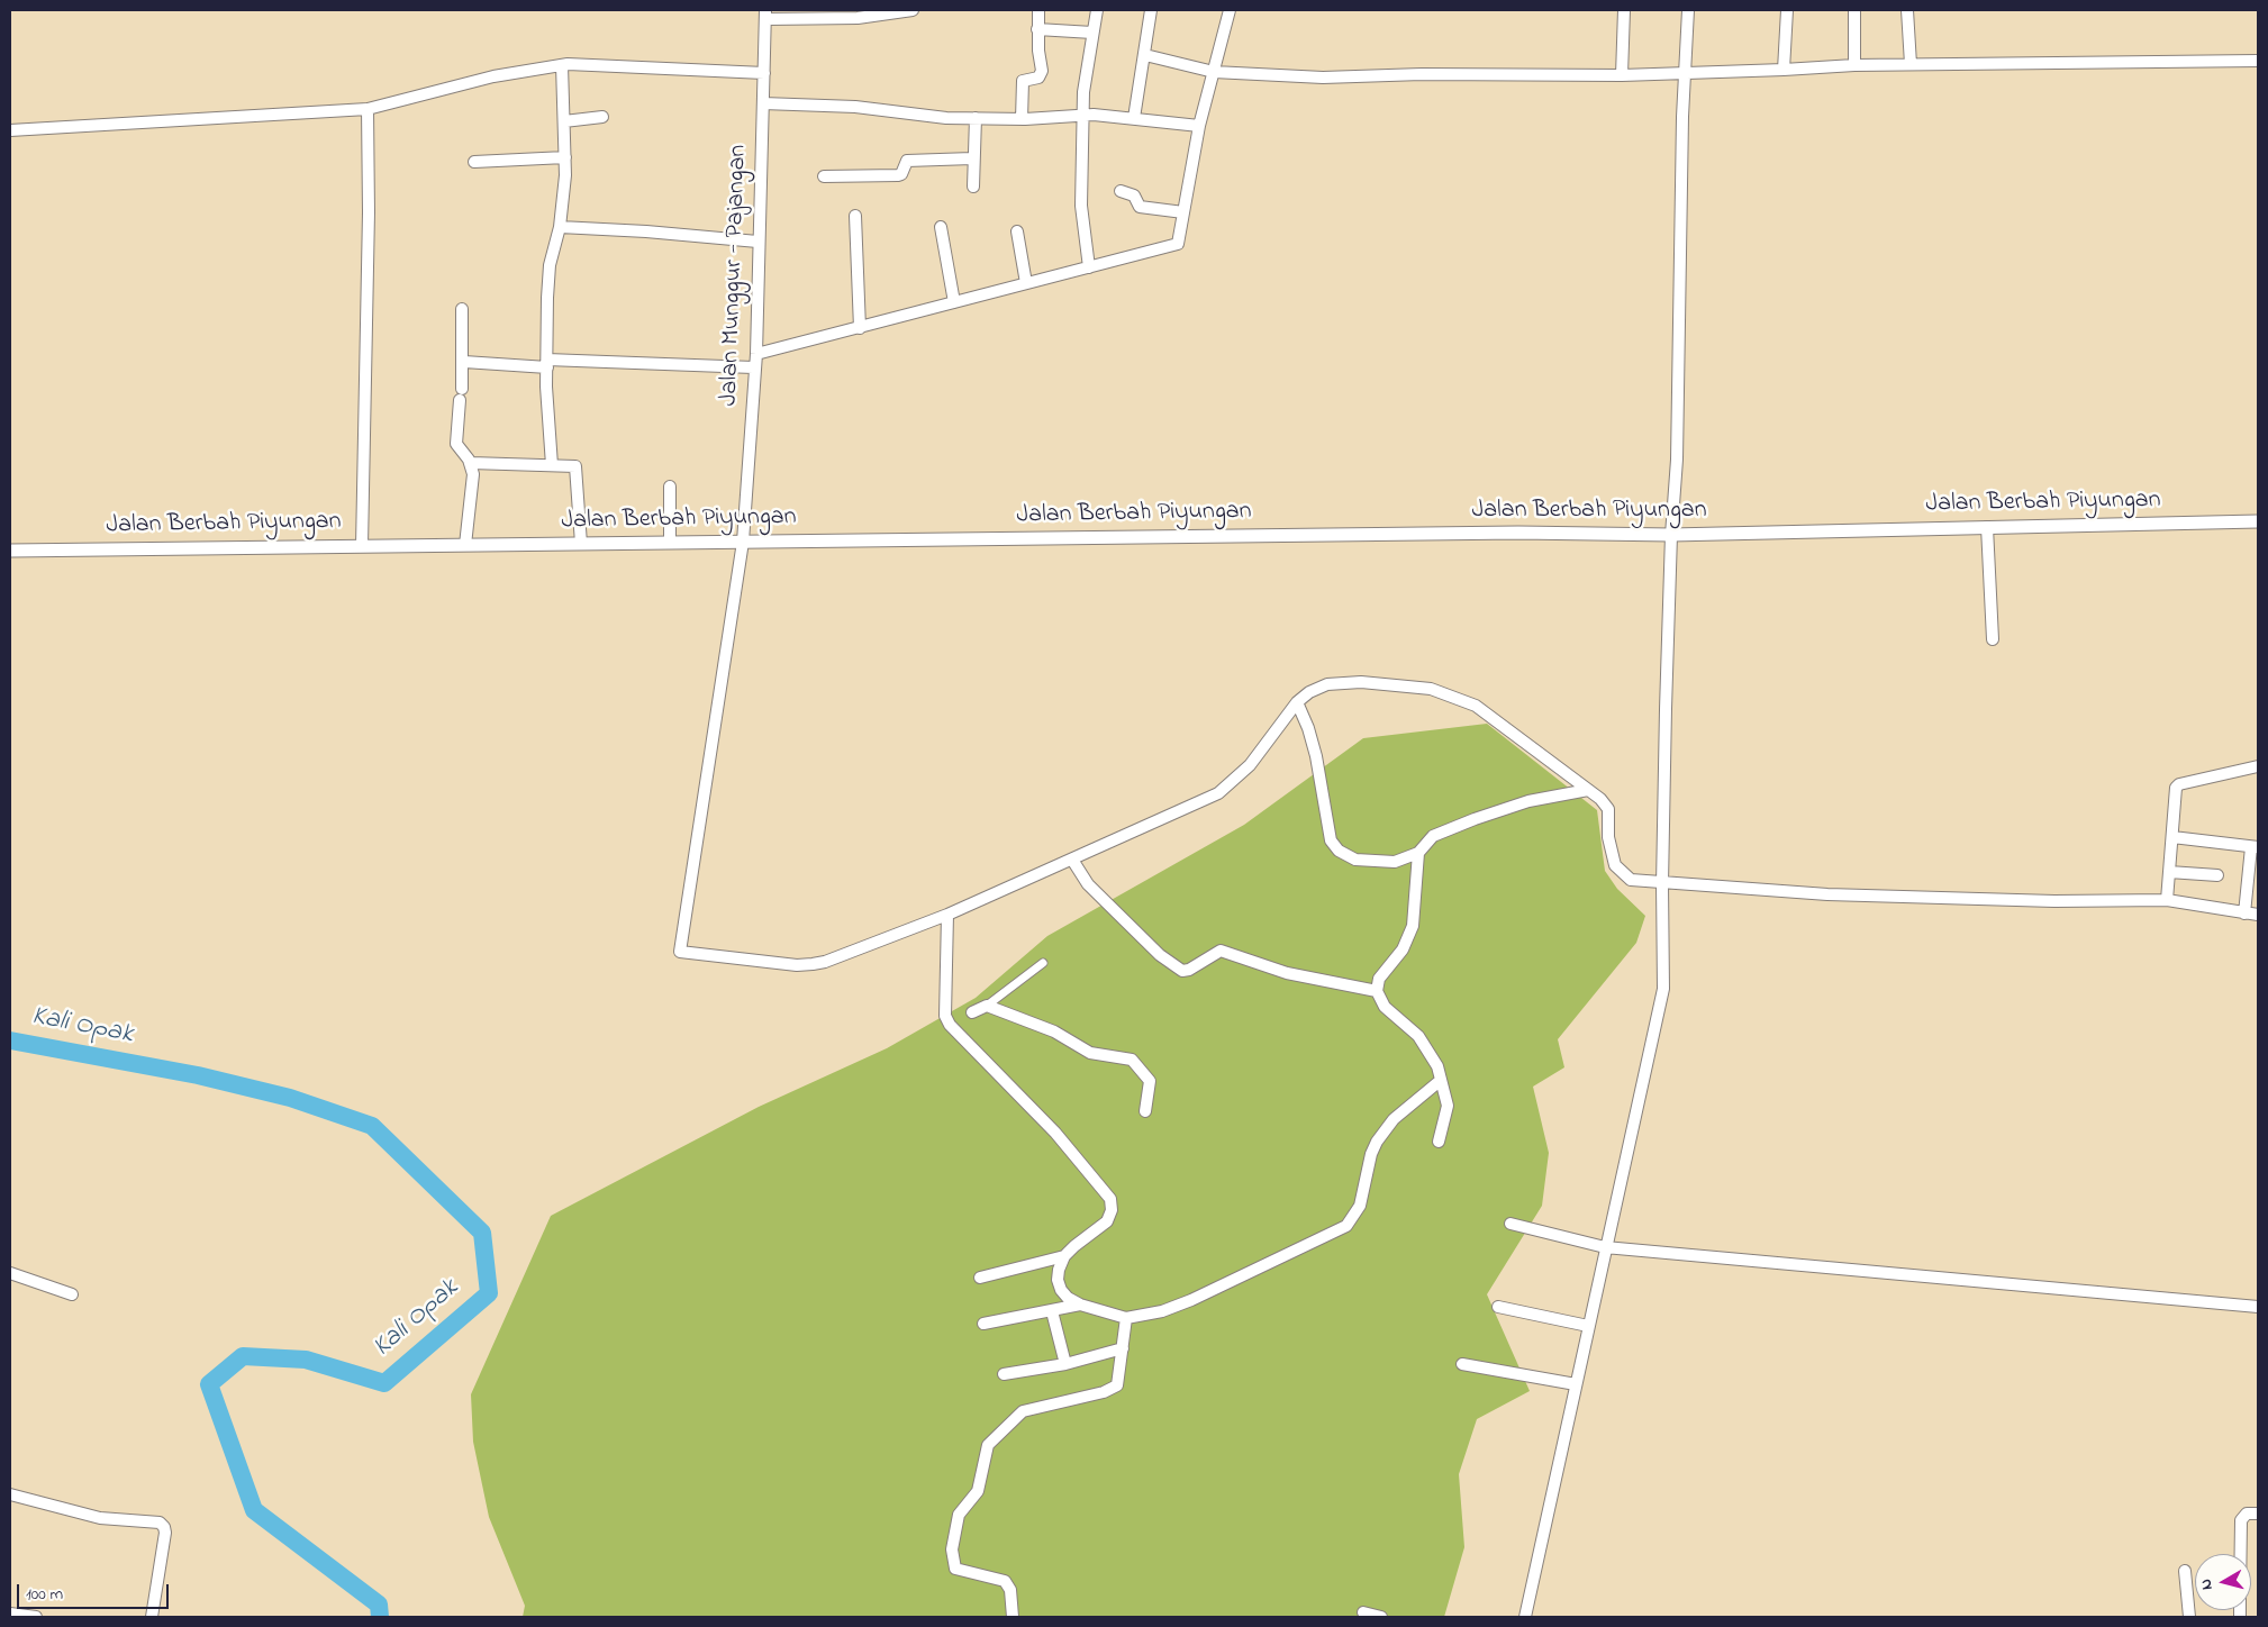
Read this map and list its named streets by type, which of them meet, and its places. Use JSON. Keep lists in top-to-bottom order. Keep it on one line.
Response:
{"streets":{"street":["Jalan Munggur - Pajangan","Jalan Berbah Piyungan"]},"crossings":[["Jalan Munggur - Pajangan","Jalan Berbah Piyungan"]],"water":["Kali Opak"],"scale_bar":"100 m","north":"left"}
